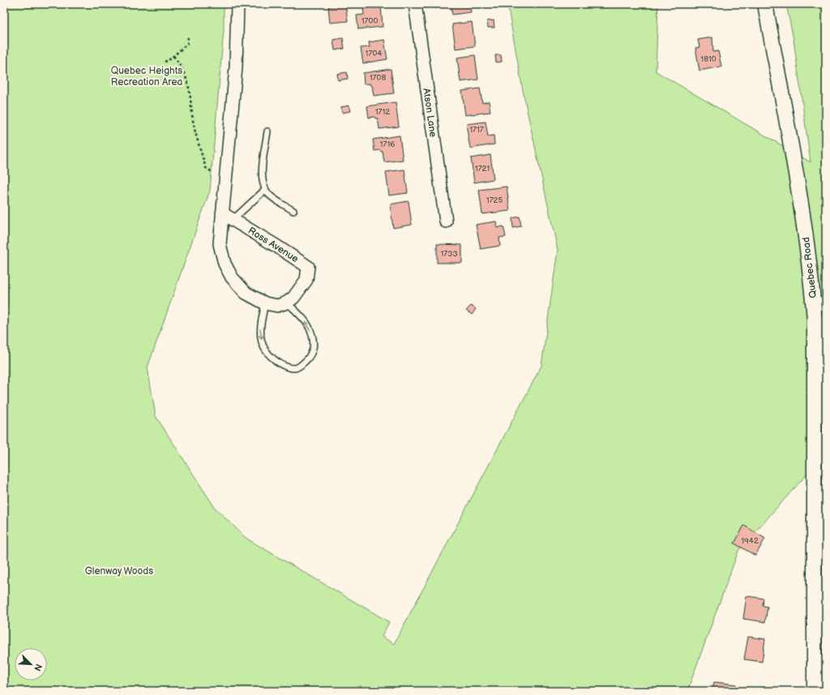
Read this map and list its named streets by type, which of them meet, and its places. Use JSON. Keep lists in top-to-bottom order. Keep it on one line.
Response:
{"streets":{"street":["Atson Lane","Ross Avenue","Quebec Road"]},"parks":["Quebec Heights Recreation Area","Glenway Woods"],"house_numbers":["1700","1704","1810","1708","1712","1717","1716","1721","1725","1733","1942"],"north":"bottom right"}
